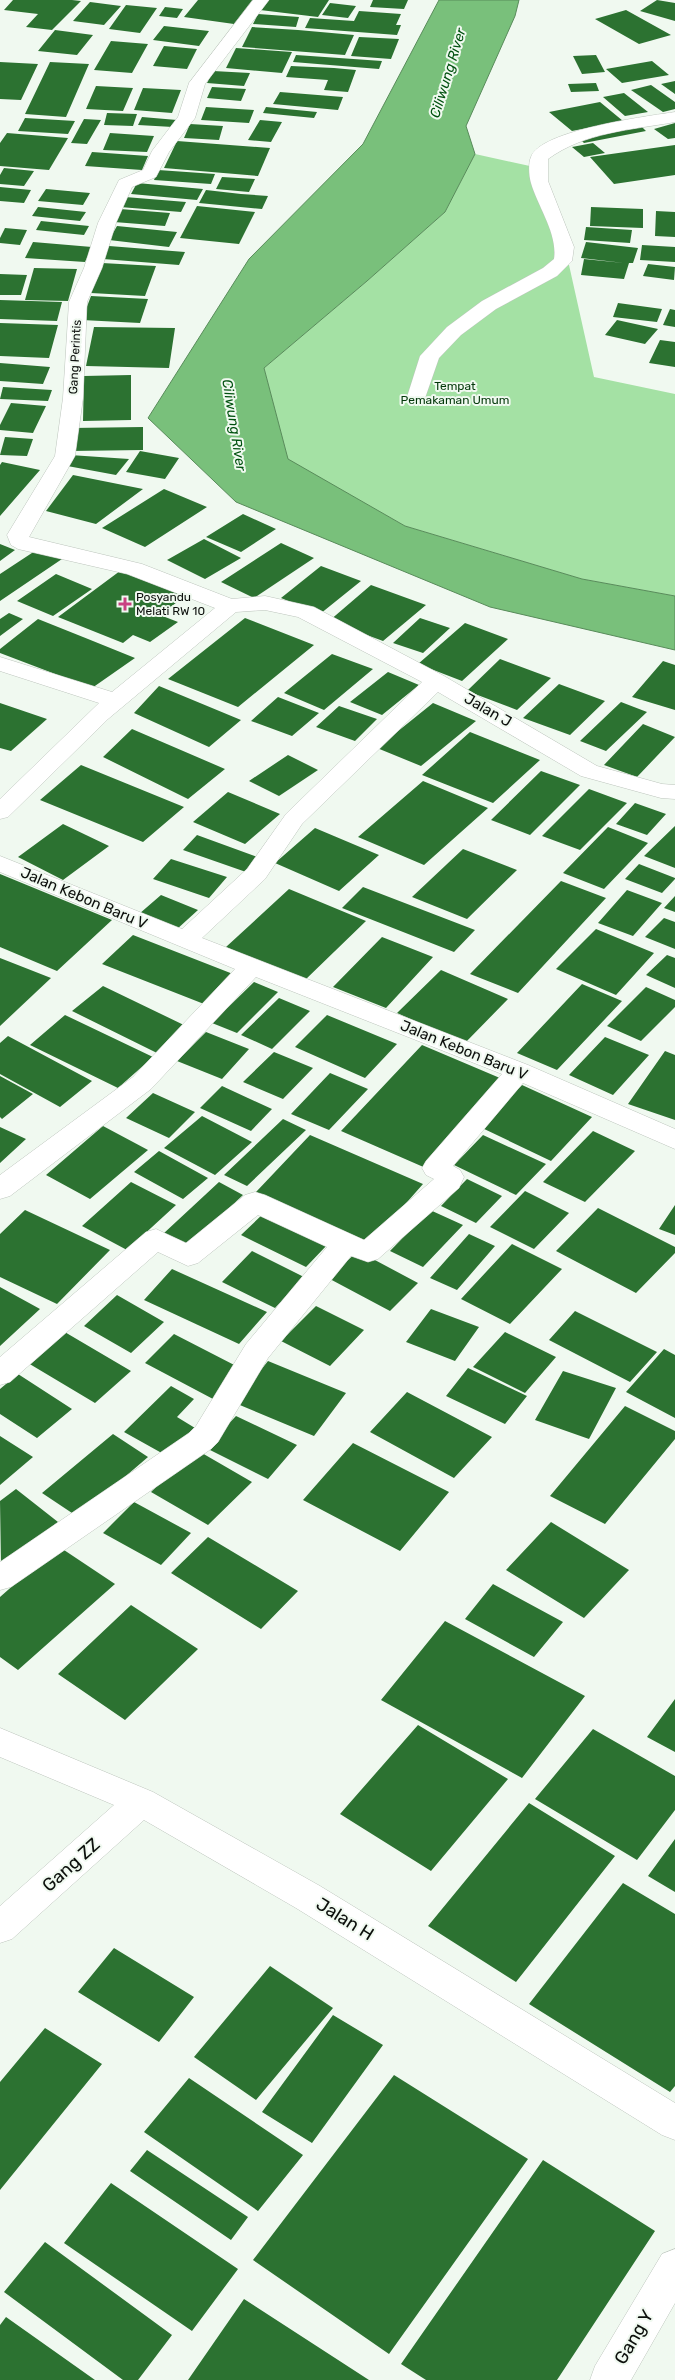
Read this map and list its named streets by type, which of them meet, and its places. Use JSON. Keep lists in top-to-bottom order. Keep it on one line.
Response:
{"streets":{"street":["Gang Perintis","Jalan J","Jalan Kebon Baru V","Gang ZZ","Jalan H","Gang Y"]},"crossings":[["Gang Perintis","Jalan J"],["Gang ZZ","Jalan H"]],"water":["Ciliwung River"],"parks":["Tempat Pemakaman Umum"],"places":{"health":["Posyandu Melati RW 10"]}}
